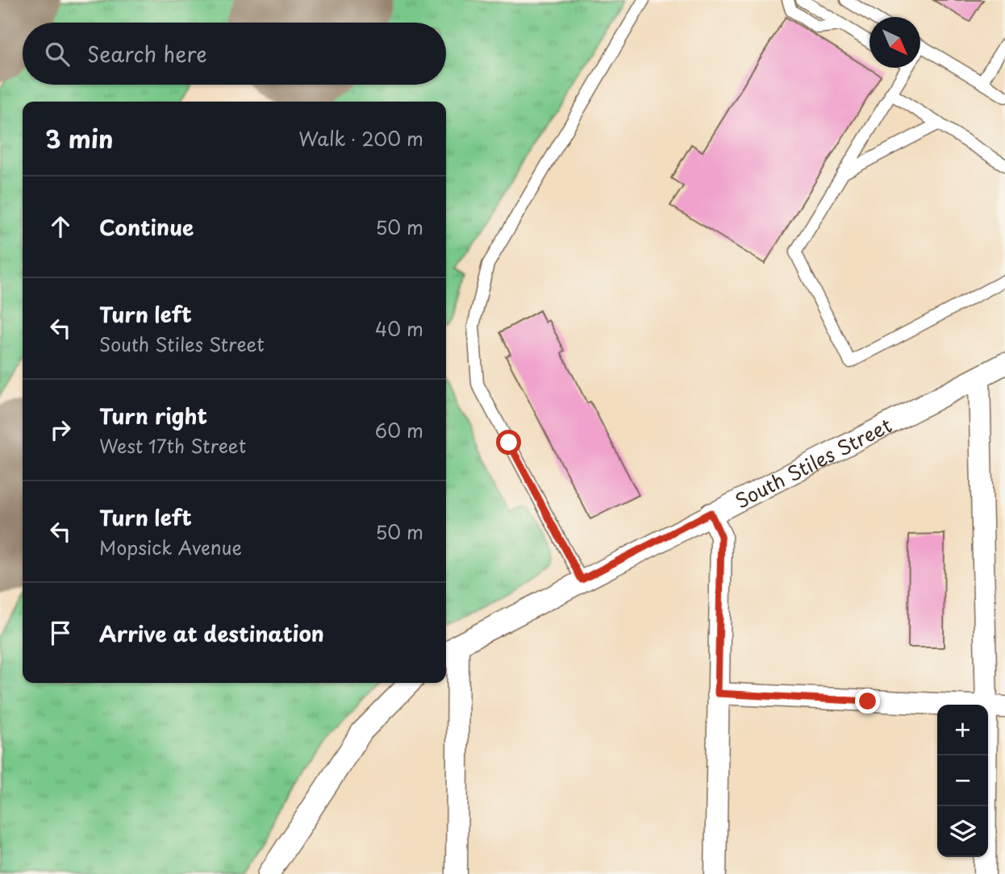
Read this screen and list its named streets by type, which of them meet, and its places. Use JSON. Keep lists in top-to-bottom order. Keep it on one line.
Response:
{"streets":{"street":["South Stiles Street"]},"north":"bottom right","page":{"search":"Search here","heading":["3 min","Walk · 200 m"],"list":[["Continue","50 m"],["Turn left","South Stiles Street","40 m"],["Turn right","West 17th Street","60 m"],["Turn left","Mopsick Avenue","50 m"],"Arrive at destination"],"map_buttons":["+","−"]}}
